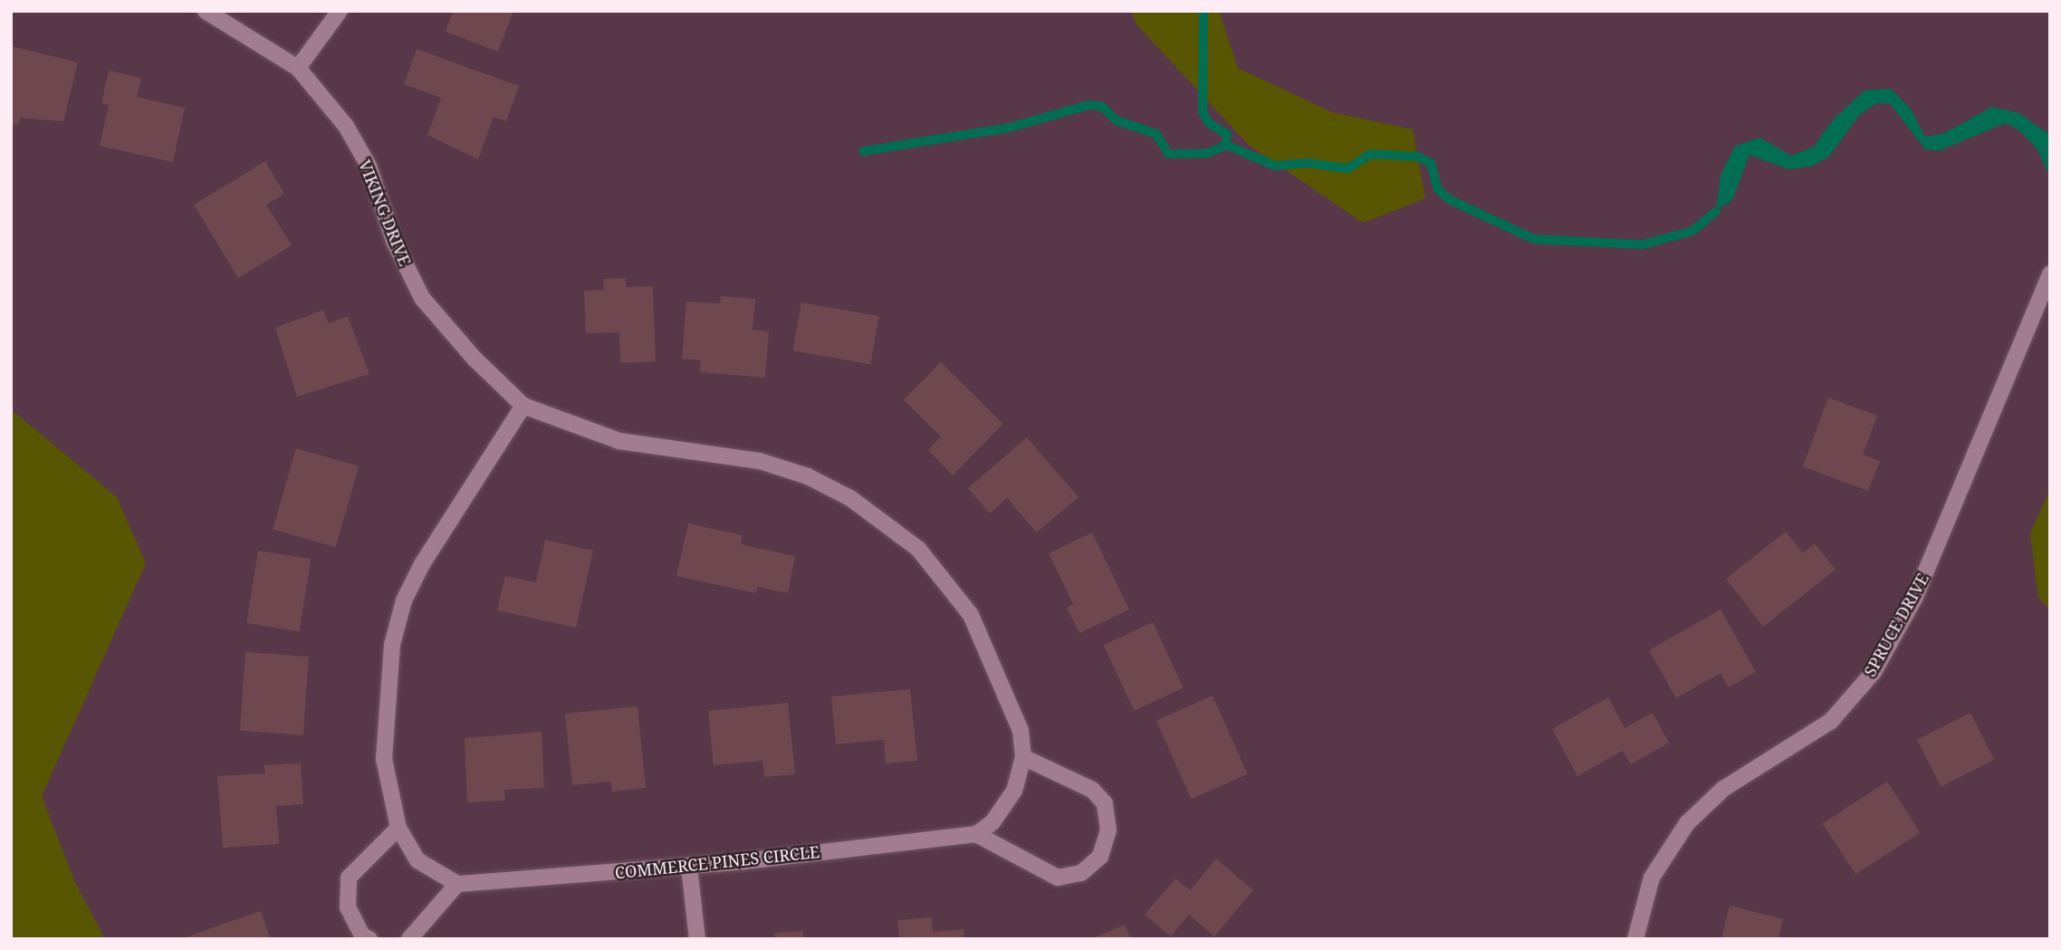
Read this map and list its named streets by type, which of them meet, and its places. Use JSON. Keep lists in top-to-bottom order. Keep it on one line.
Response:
{"streets":{"street":["VIKING DRIVE","SPRUCE DRIVE","COMMERCE PINES CIRCLE"]}}
